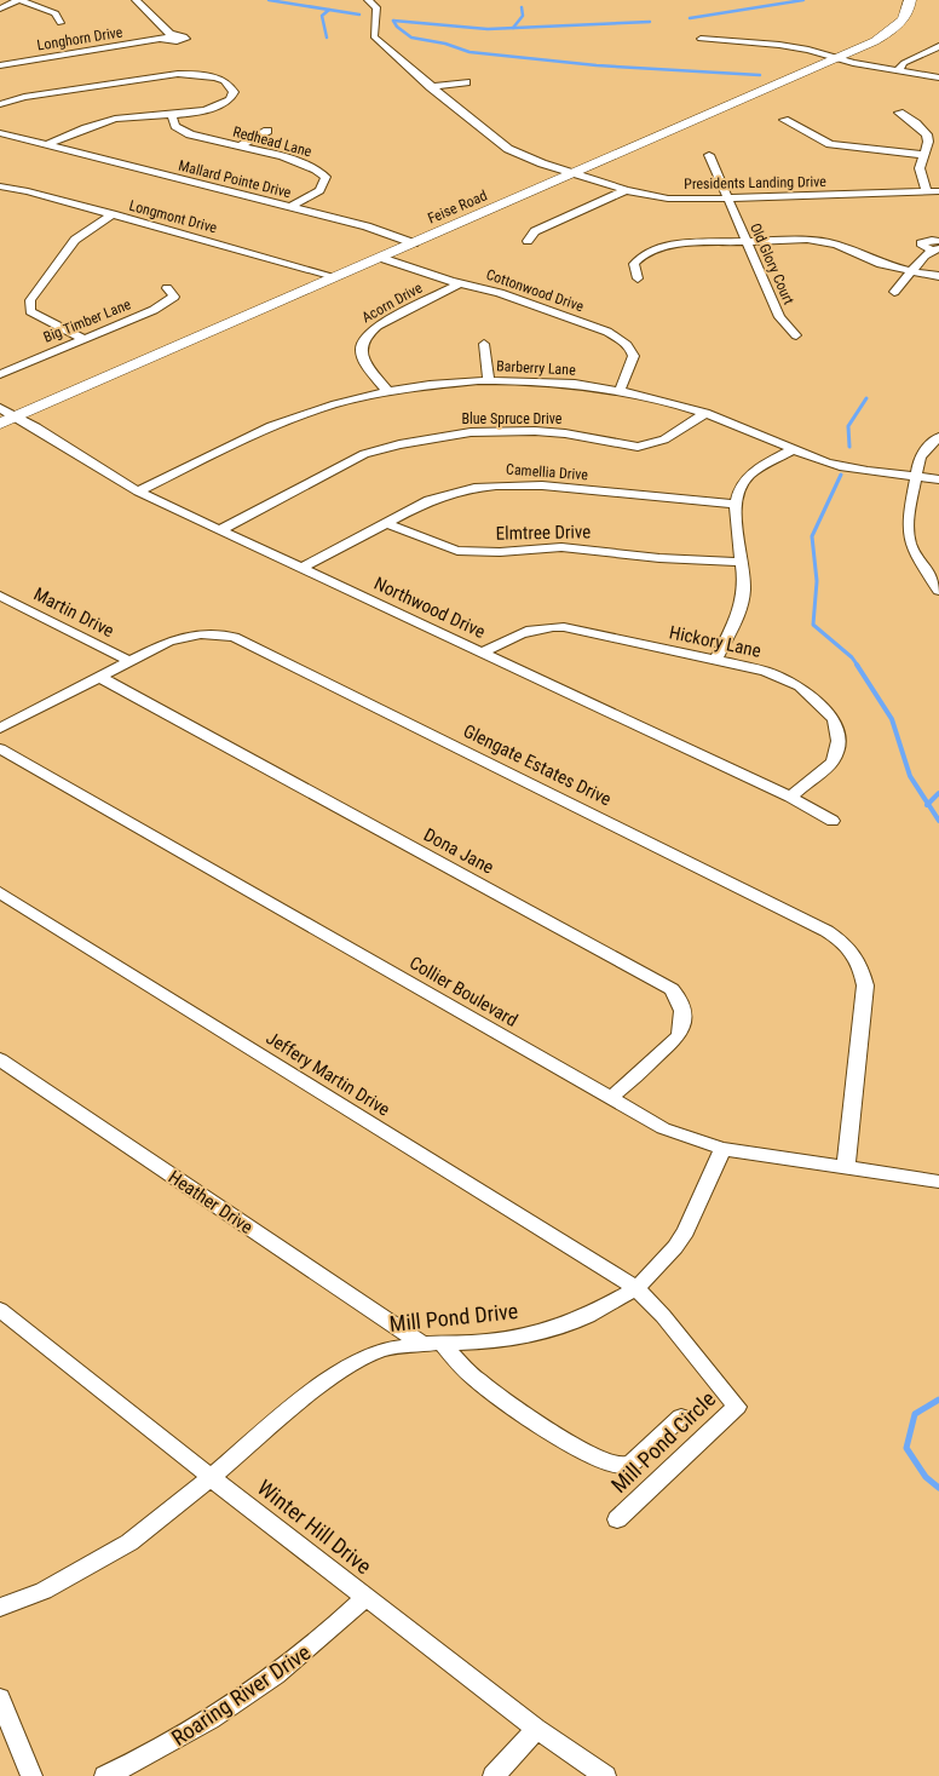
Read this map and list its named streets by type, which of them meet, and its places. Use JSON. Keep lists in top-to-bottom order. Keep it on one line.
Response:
{"streets":{"main road":["Feise Road"],"street":["Longhorn Drive","Redhead Lane","Mallard Pointe Drive","Presidents Landing Drive","Longmont Drive","Old Glory Court","Cottonwood Drive","Acorn Drive","Big Timber Lane","Barberry Lane","Blue Spruce Drive","Camellia Drive","Elmtree Drive","Northwood Drive","Martin Drive","Hickory Lane","Glengate Estates Drive","Dona Jane","Collier Boulevard","Jeffery Martin Drive","Heather Drive","Mill Pond Drive","Mill Pond Circle","Winter Hill Drive","Roaring River Drive"]},"crossings":[["Redhead Lane","Mallard Pointe Drive"],["Mallard Pointe Drive","Feise Road"],["Presidents Landing Drive","Feise Road"],["Presidents Landing Drive","Old Glory Court"],["Feise Road","Longmont Drive"],["Feise Road","Cottonwood Drive"],["Feise Road","Northwood Drive"],["Cottonwood Drive","Acorn Drive"],["Cottonwood Drive","Barberry Lane"],["Acorn Drive","Barberry Lane"],["Barberry Lane","Blue Spruce Drive"],["Barberry Lane","Northwood Drive"],["Blue Spruce Drive","Northwood Drive"],["Camellia Drive","Elmtree Drive"],["Camellia Drive","Northwood Drive"],["Northwood Drive","Hickory Lane"],["Martin Drive","Glengate Estates Drive"],["Glengate Estates Drive","Dona Jane"],["Glengate Estates Drive","Collier Boulevard"],["Dona Jane","Collier Boulevard"],["Collier Boulevard","Mill Pond Drive"],["Jeffery Martin Drive","Mill Pond Drive"],["Jeffery Martin Drive","Mill Pond Circle"],["Heather Drive","Mill Pond Drive"],["Mill Pond Drive","Mill Pond Circle"],["Mill Pond Drive","Winter Hill Drive"],["Winter Hill Drive","Roaring River Drive"]]}
